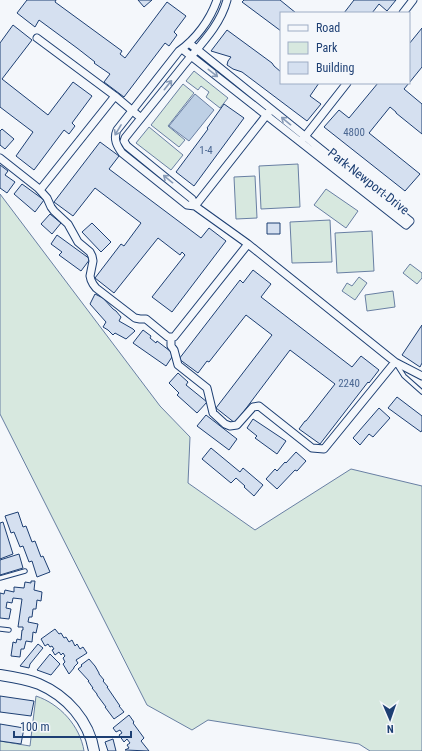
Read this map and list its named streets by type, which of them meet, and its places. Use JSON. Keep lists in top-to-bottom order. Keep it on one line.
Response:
{"streets":{"street":["Park Newport Drive"]},"house_numbers":["4800","1-4","2240"],"legend":["Road","Park","Building"],"scale_bar":"100 m","north":"bottom"}
